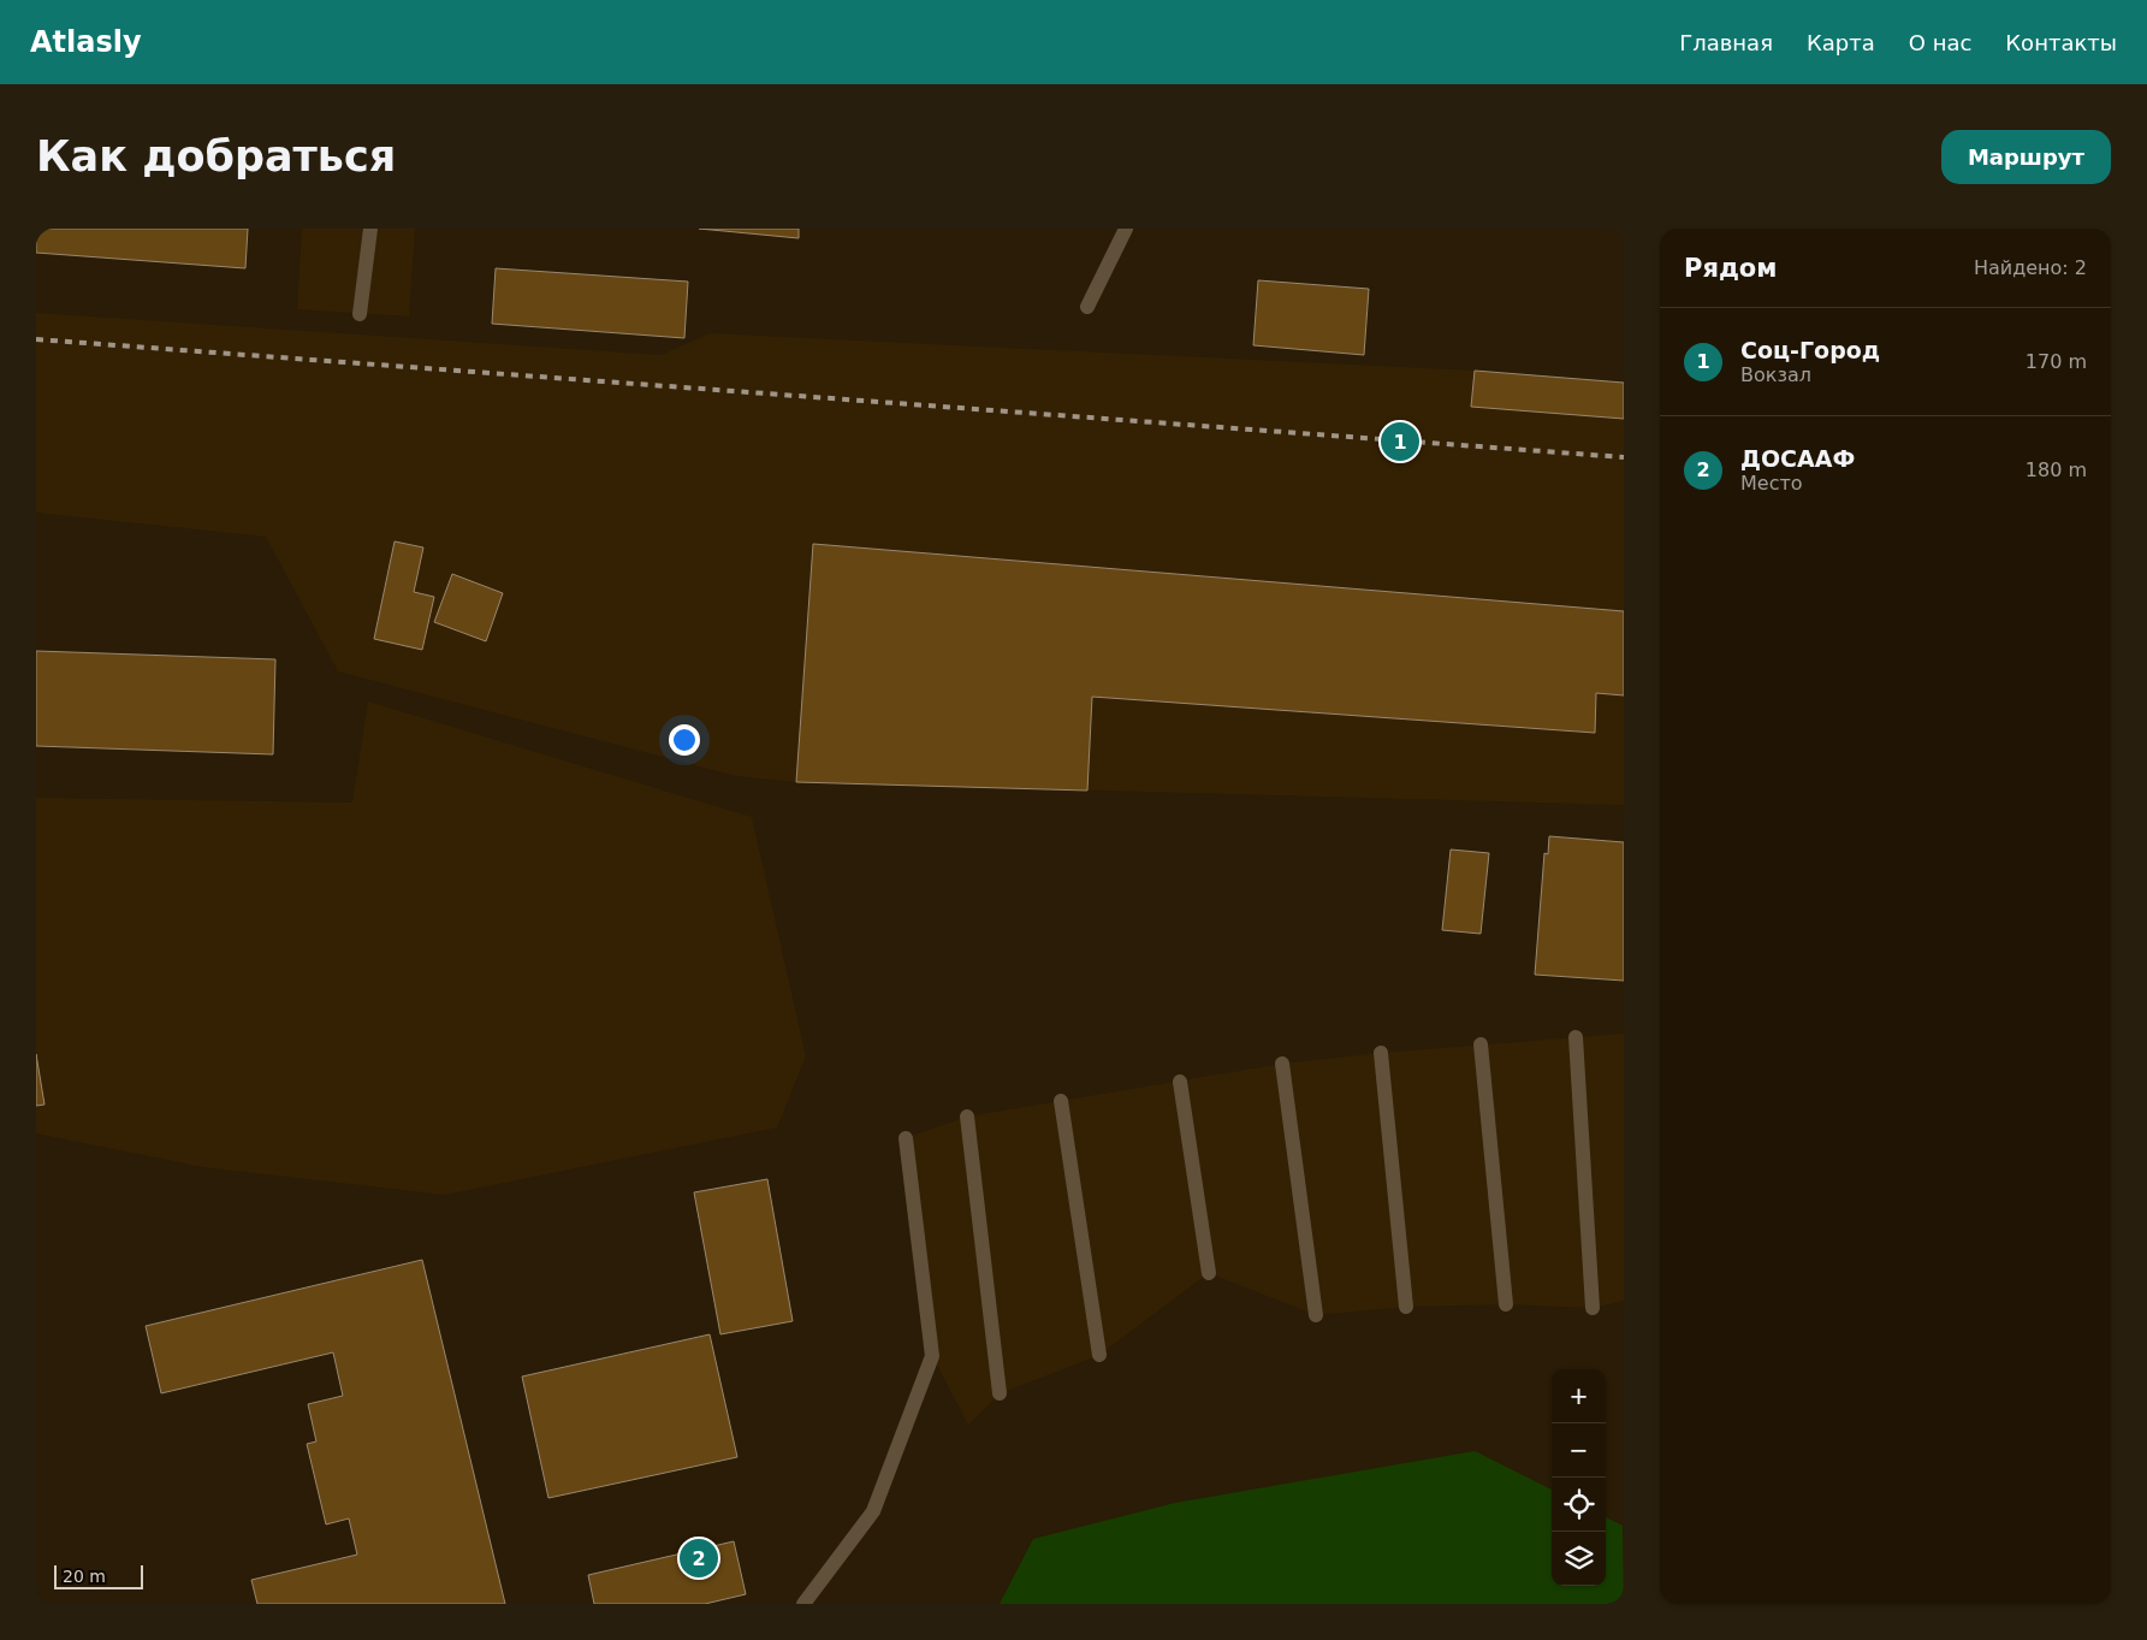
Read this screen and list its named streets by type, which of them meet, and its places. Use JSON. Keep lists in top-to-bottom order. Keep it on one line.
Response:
{"scale_bar":"20 m","page":{"header":"Atlasly","nav":["Главная","Карта","О нас","Контакты"],"buttons":"Маршрут","title":"Как добраться","heading":["Рядом","Найдено: 2"],"list":[{"mark":"1","name":"Соц-Город","note":"Вокзал","value":"170 m"},{"mark":"2","name":"ДОСААФ","note":"Место","value":"180 m"}],"pins":["1","2"],"map_buttons":["+","−"],"scale":"20 m"}}
